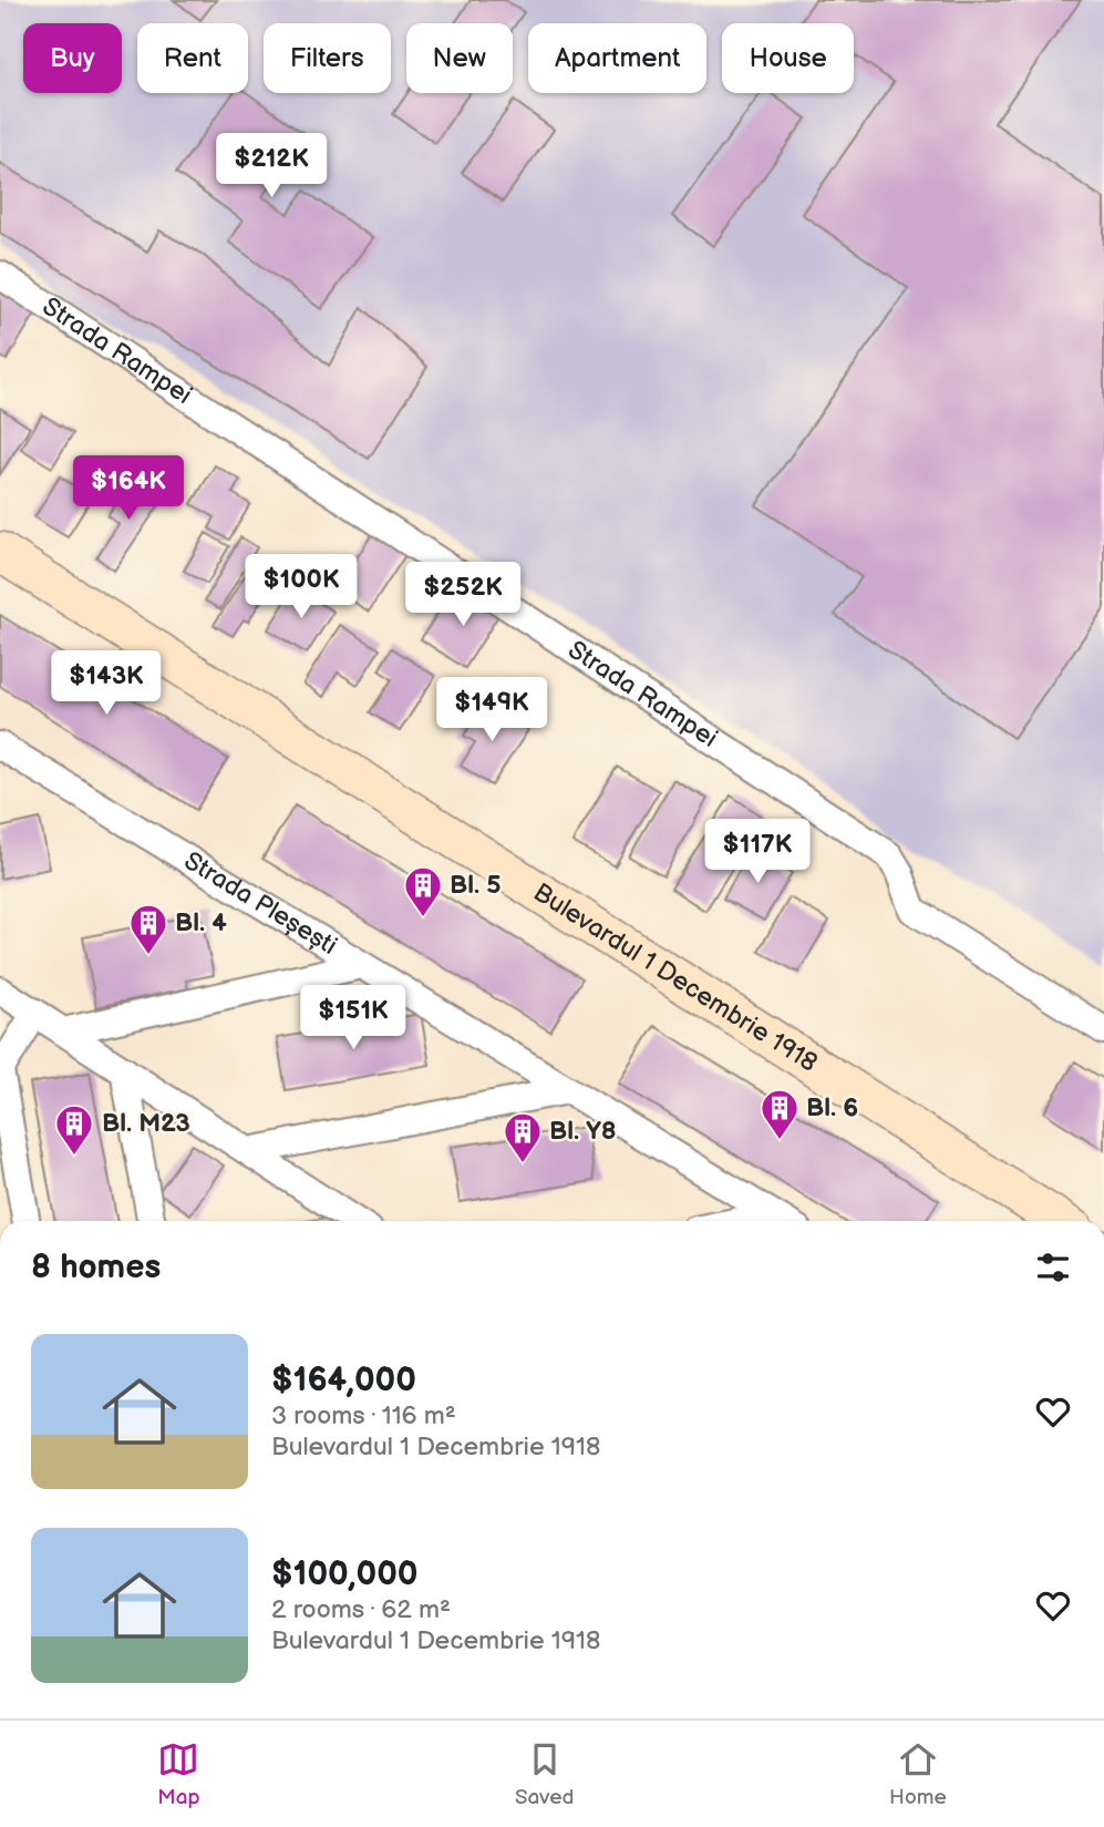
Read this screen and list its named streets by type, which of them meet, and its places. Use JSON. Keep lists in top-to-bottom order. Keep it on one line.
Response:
{"streets":{"main road":["Bulevardul 1 Decembrie 1918"],"street":["Strada Rampei","Strada Pleșești"]},"places":{"building":["Bl. 5","Bl. 4","Bl. 6","Bl. M23","Bl. Y8"]},"page":{"chip":["Buy","Rent","Filters","New","Apartment","House"],"price":["$212K","$164K","$100K","$252K","$143K","$149K","$117K","$151K"],"heading":"8 homes","list":[{"name":"$164,000","note":"3 rooms · 116 m² · Bulevardul 1 Decembrie 1918"},{"name":"$100,000","note":"2 rooms · 62 m² · Bulevardul 1 Decembrie 1918"}],"tabs":["Map","Saved","Home"]}}
